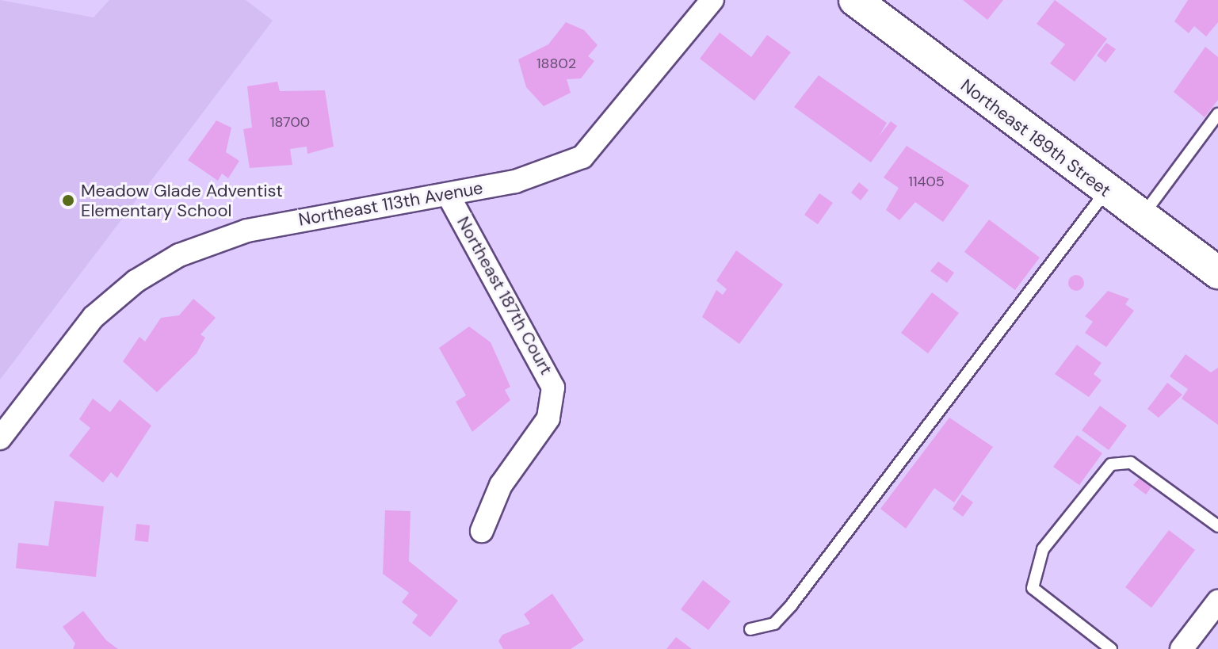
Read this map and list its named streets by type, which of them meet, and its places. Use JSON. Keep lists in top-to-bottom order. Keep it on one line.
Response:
{"streets":{"street":["Northeast 189th Street","Northeast 113th Avenue","Northeast 187th Court"]},"crossings":[["Northeast 113th Avenue","Northeast 187th Court"]],"places":["Meadow Glade Adventist Elementary School"],"house_numbers":["18802","18700","11405"]}
